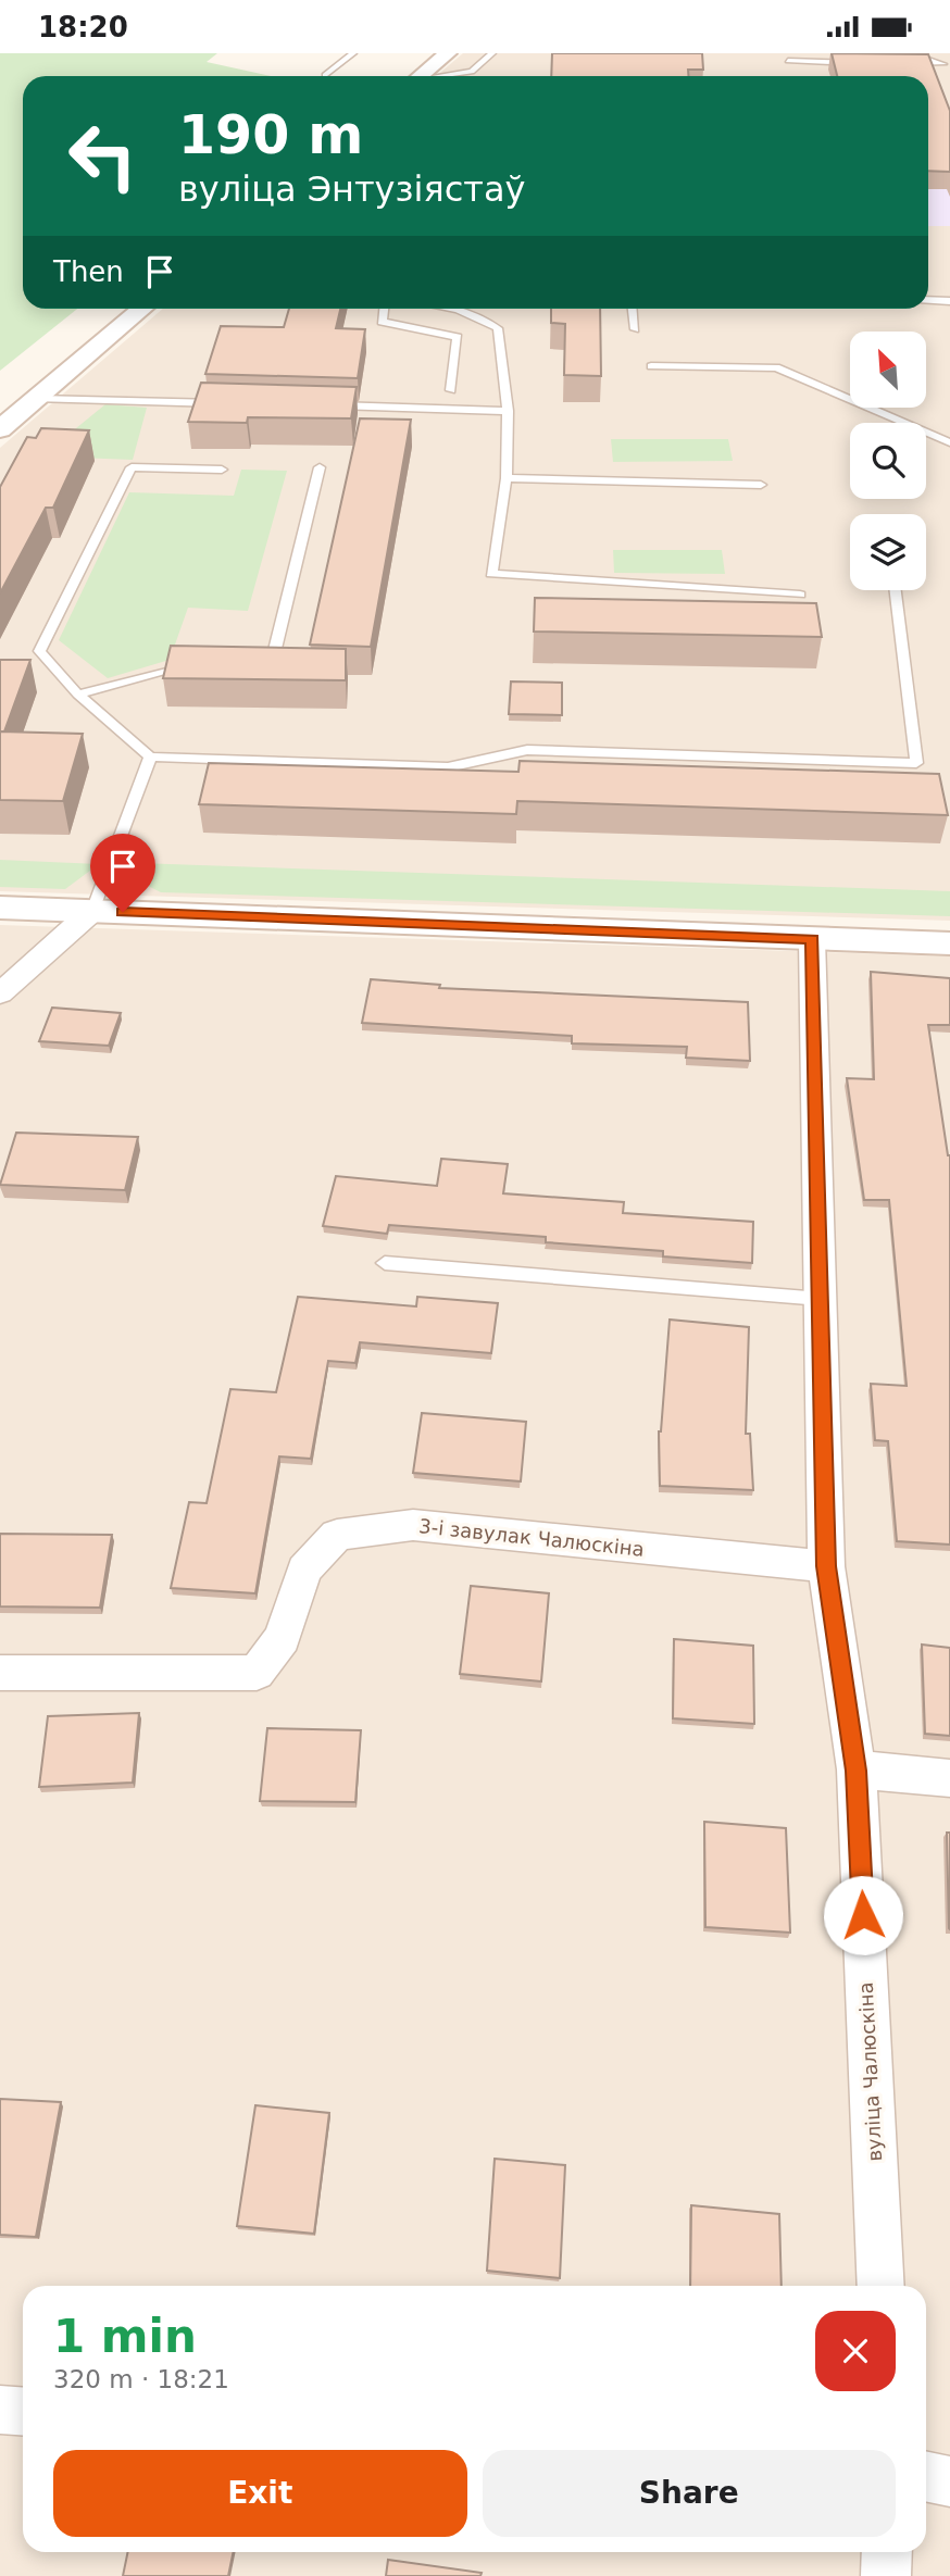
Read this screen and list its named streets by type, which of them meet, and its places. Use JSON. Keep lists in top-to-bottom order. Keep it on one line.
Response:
{"streets":{"street":["3-і завулак Чалюскіна","вуліца Чалюскіна"]},"crossings":[["3-і завулак Чалюскіна","вуліца Чалюскіна"]],"north":"top left","page":{"status":"18:20","turn":["190 m","вуліца Энтузіястаў"],"then":"Then","heading":["1 min","320 m · 18:21"],"buttons":["Exit","Share"]}}
